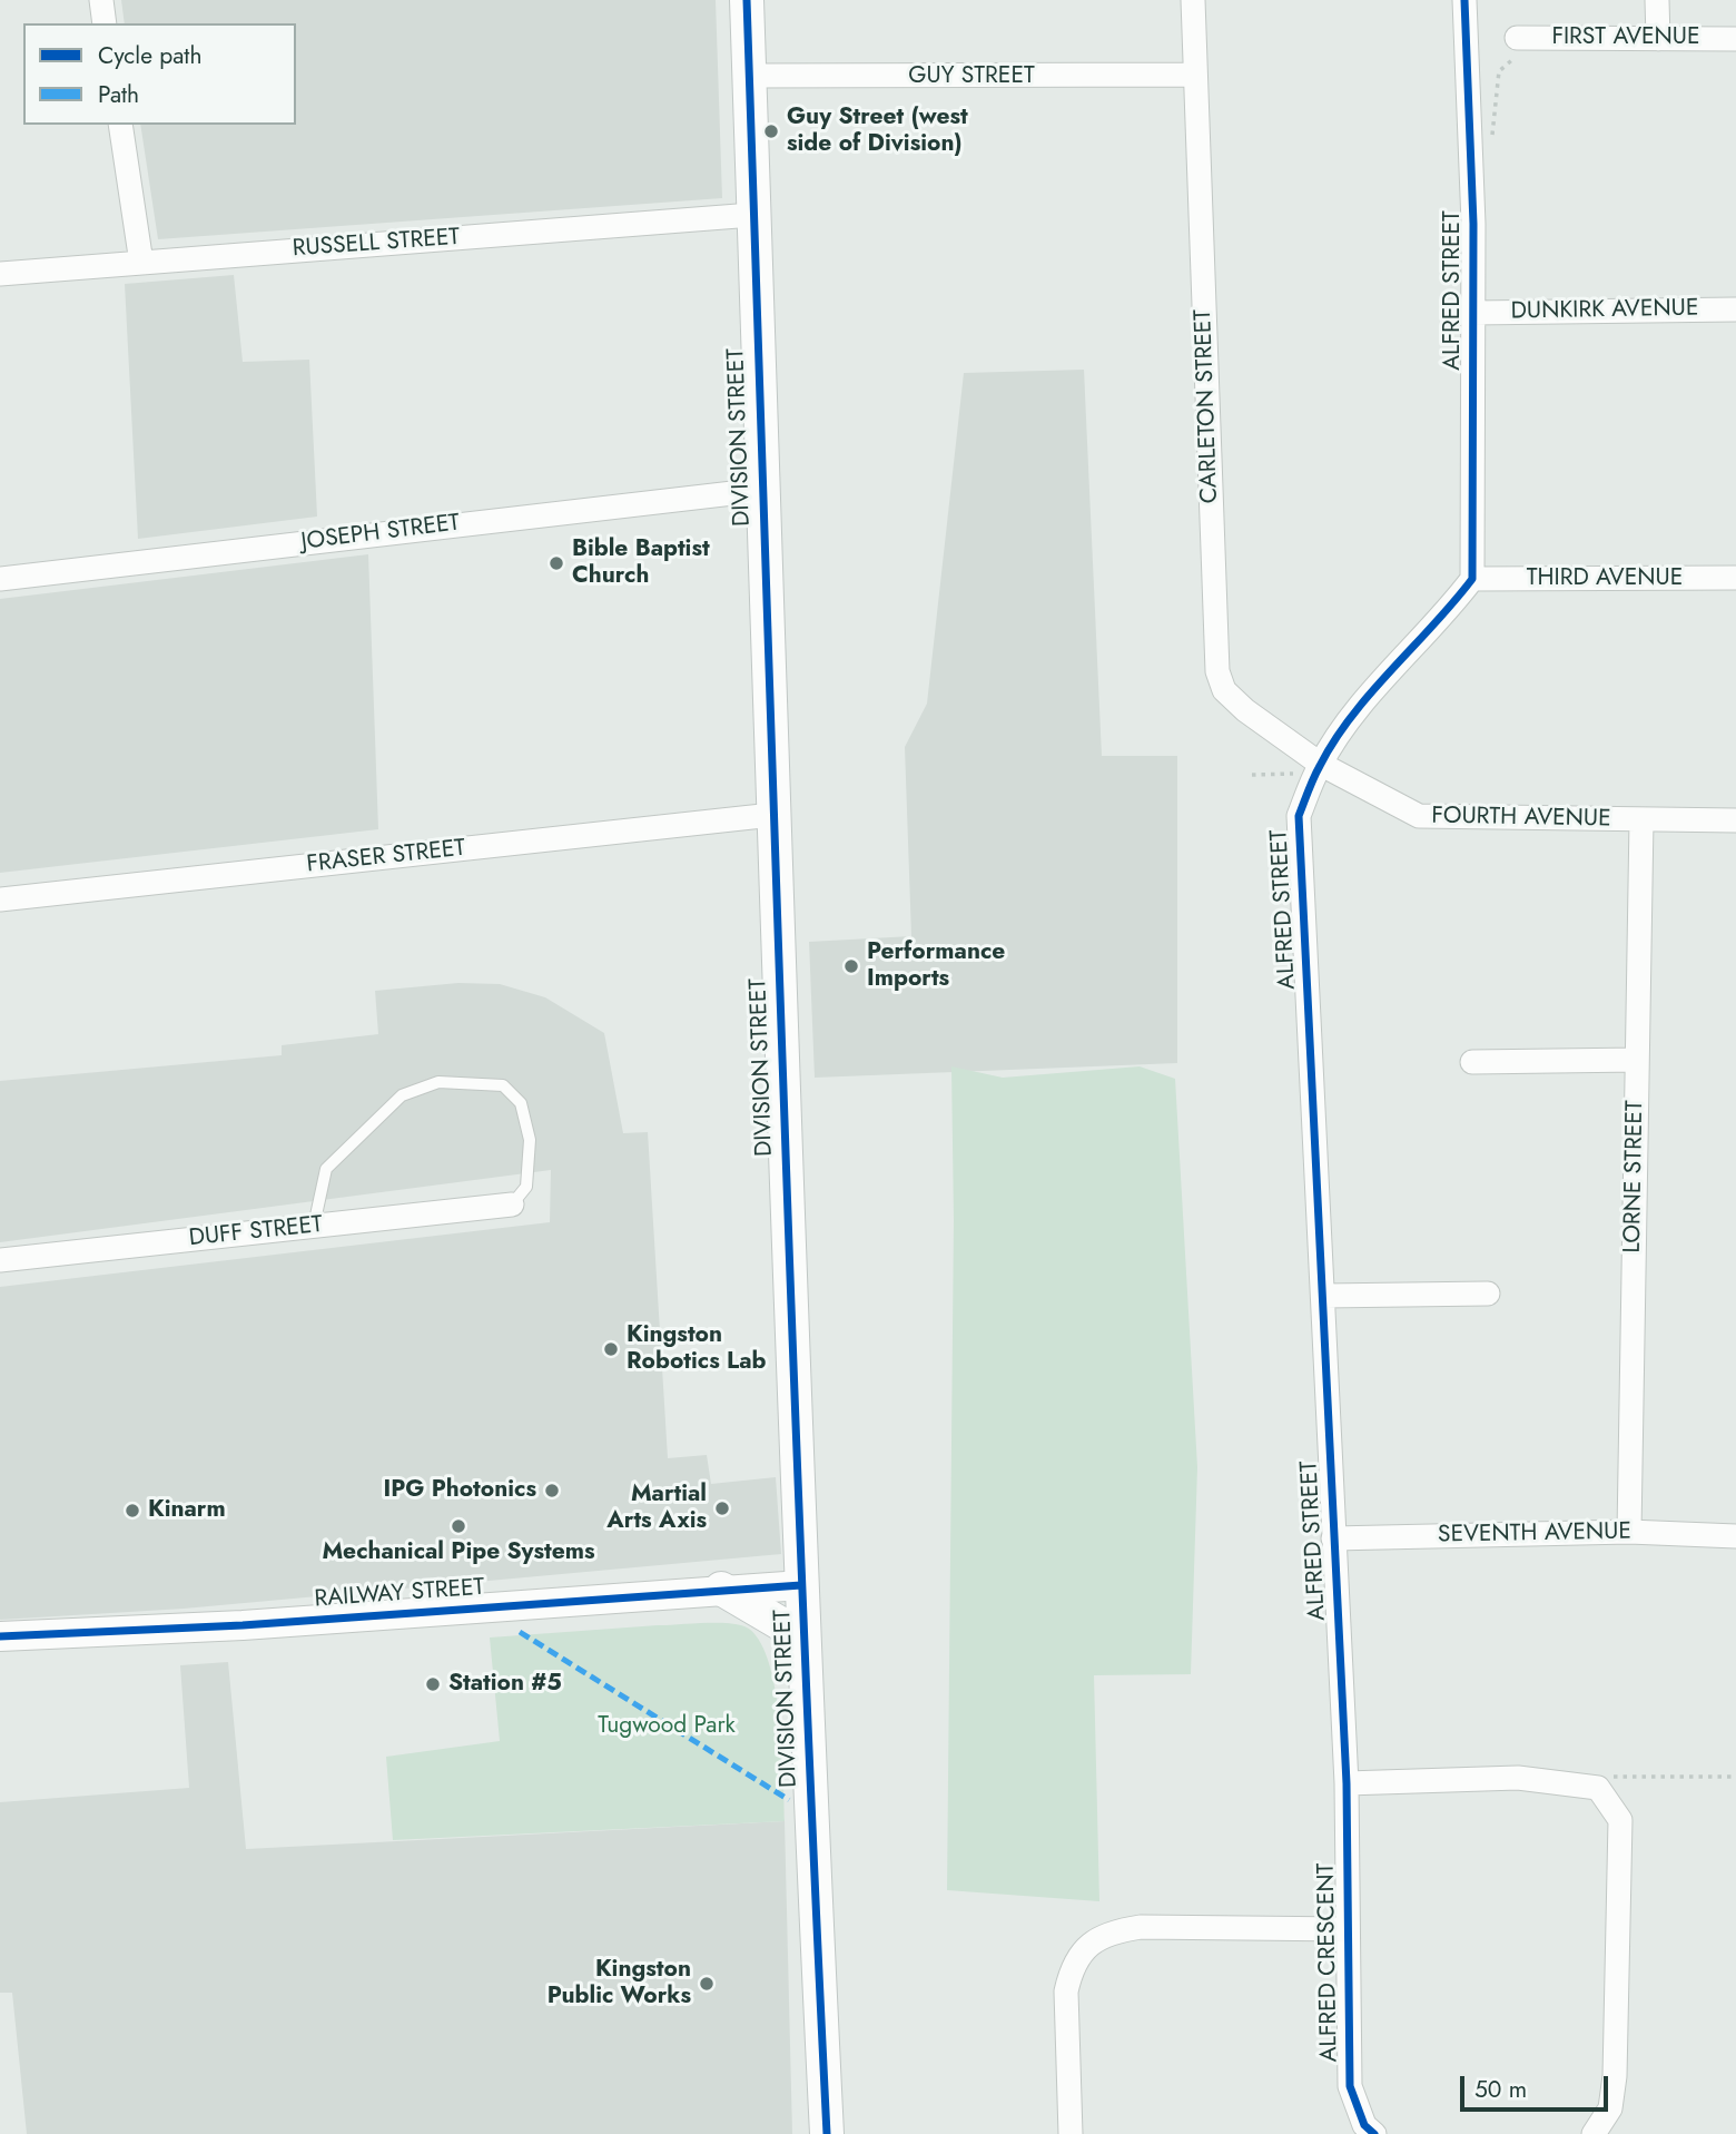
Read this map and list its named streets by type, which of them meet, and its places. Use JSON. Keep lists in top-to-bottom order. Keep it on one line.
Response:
{"streets":{"main road":["DIVISION STREET"],"street":["FIRST AVENUE","GUY STREET","RUSSELL STREET","ALFRED STREET","DUNKIRK AVENUE","CARLETON STREET","JOSEPH STREET","THIRD AVENUE","FOURTH AVENUE","FRASER STREET","LORNE STREET","DUFF STREET","SEVENTH AVENUE","RAILWAY STREET","ALFRED CRESCENT"]},"crossings":[["GUY STREET","CARLETON STREET"],["GUY STREET","DIVISION STREET"],["RUSSELL STREET","DIVISION STREET"],["ALFRED STREET","DUNKIRK AVENUE"],["ALFRED STREET","CARLETON STREET"],["ALFRED STREET","THIRD AVENUE"],["ALFRED STREET","FOURTH AVENUE"],["ALFRED STREET","SEVENTH AVENUE"],["ALFRED STREET","ALFRED CRESCENT"],["CARLETON STREET","FOURTH AVENUE"],["DIVISION STREET","JOSEPH STREET"],["DIVISION STREET","FRASER STREET"],["DIVISION STREET","RAILWAY STREET"],["FOURTH AVENUE","LORNE STREET"],["LORNE STREET","SEVENTH AVENUE"]],"parks":["Tugwood Park"],"places":["Guy Street (west side of Division)","Bible Baptist Church","Performance Imports","Kingston Robotics Lab","IPG Photonics","Martial Arts Axis","Kinarm","Mechanical Pipe Systems","Station #5","Kingston Public Works"],"legend":["Cycle path","Path"],"scale_bar":"50 m"}
